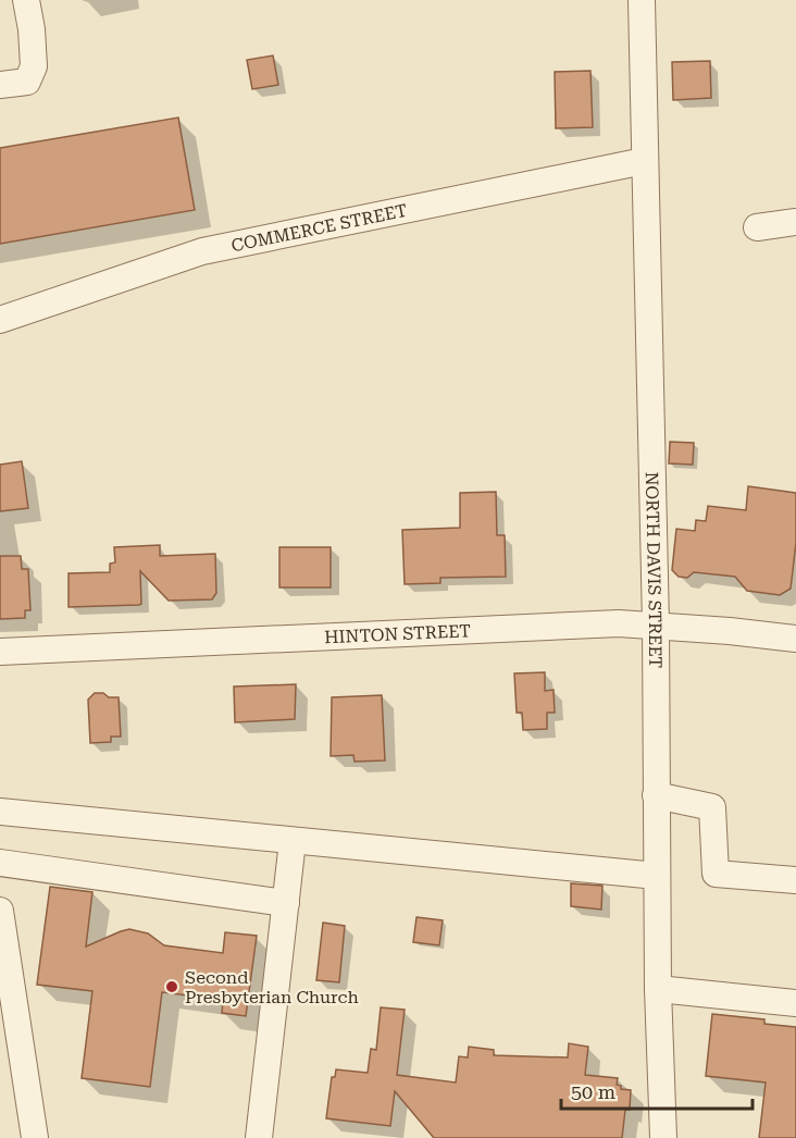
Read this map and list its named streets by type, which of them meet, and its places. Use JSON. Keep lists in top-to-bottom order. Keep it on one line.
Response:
{"streets":{"street":["COMMERCE STREET","NORTH DAVIS STREET","HINTON STREET"]},"crossings":[["COMMERCE STREET","NORTH DAVIS STREET"],["NORTH DAVIS STREET","HINTON STREET"]],"places":["Second Presbyterian Church"],"scale_bar":"50 m"}
